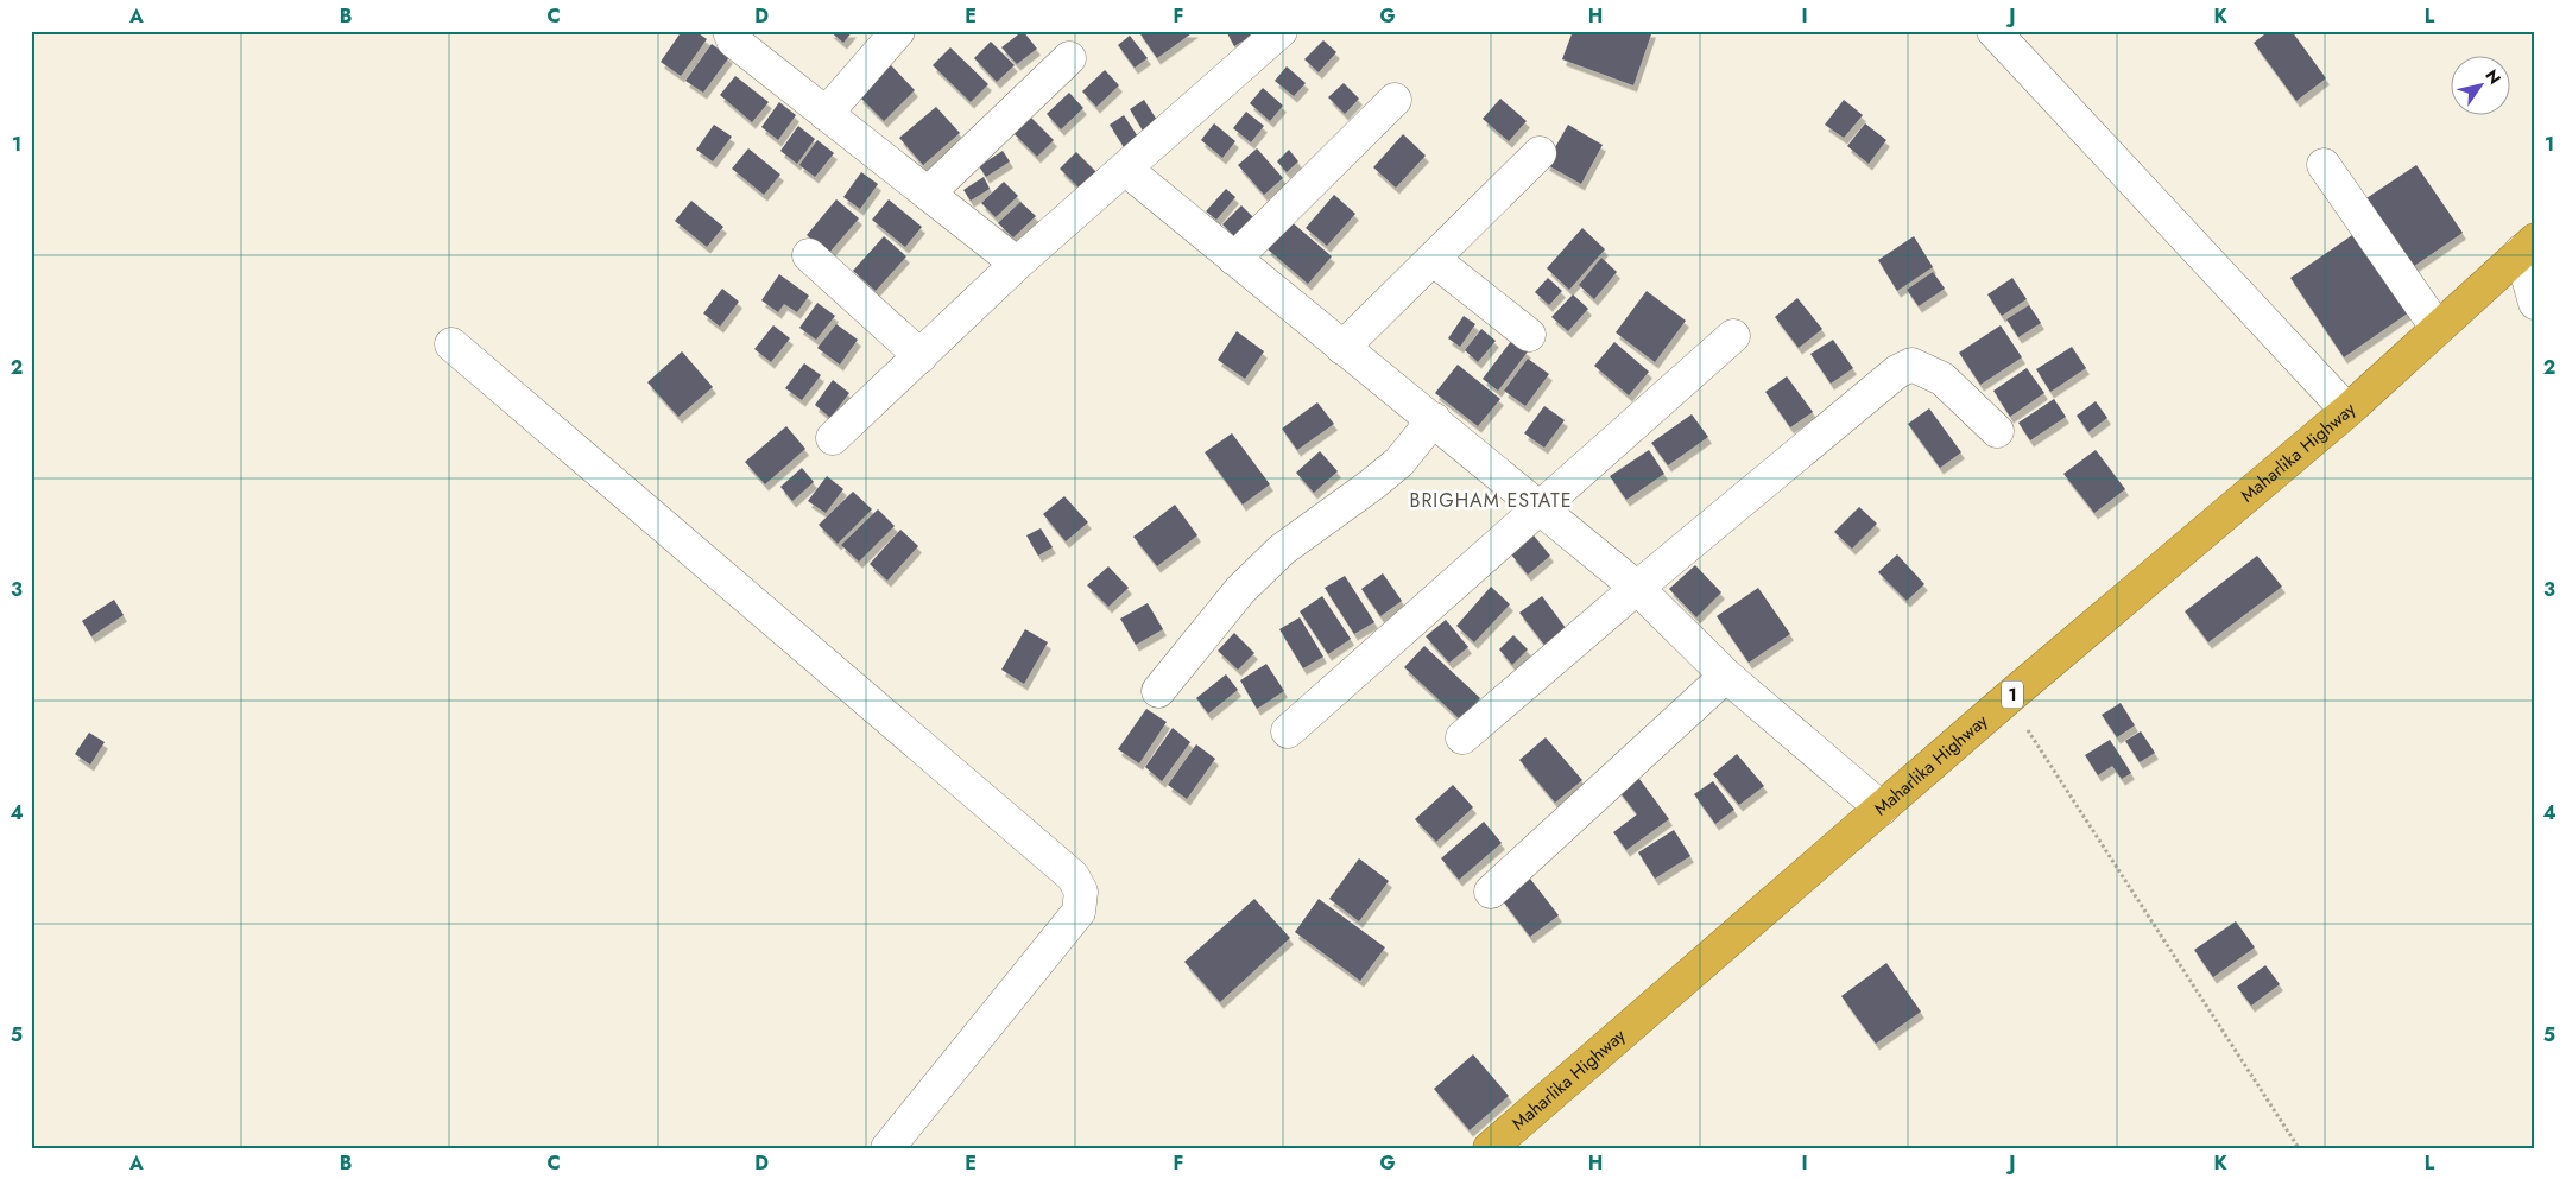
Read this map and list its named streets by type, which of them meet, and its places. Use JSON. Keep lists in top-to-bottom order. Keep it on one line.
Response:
{"streets":{"highway":["Maharlika Highway","1"]},"districts":["BRIGHAM ESTATE"],"north":"top right","grid":{"columns":["A","B","C","D","E","F","G","H","I","J","K","L"],"rows":["1","2","3","4","5"]}}
